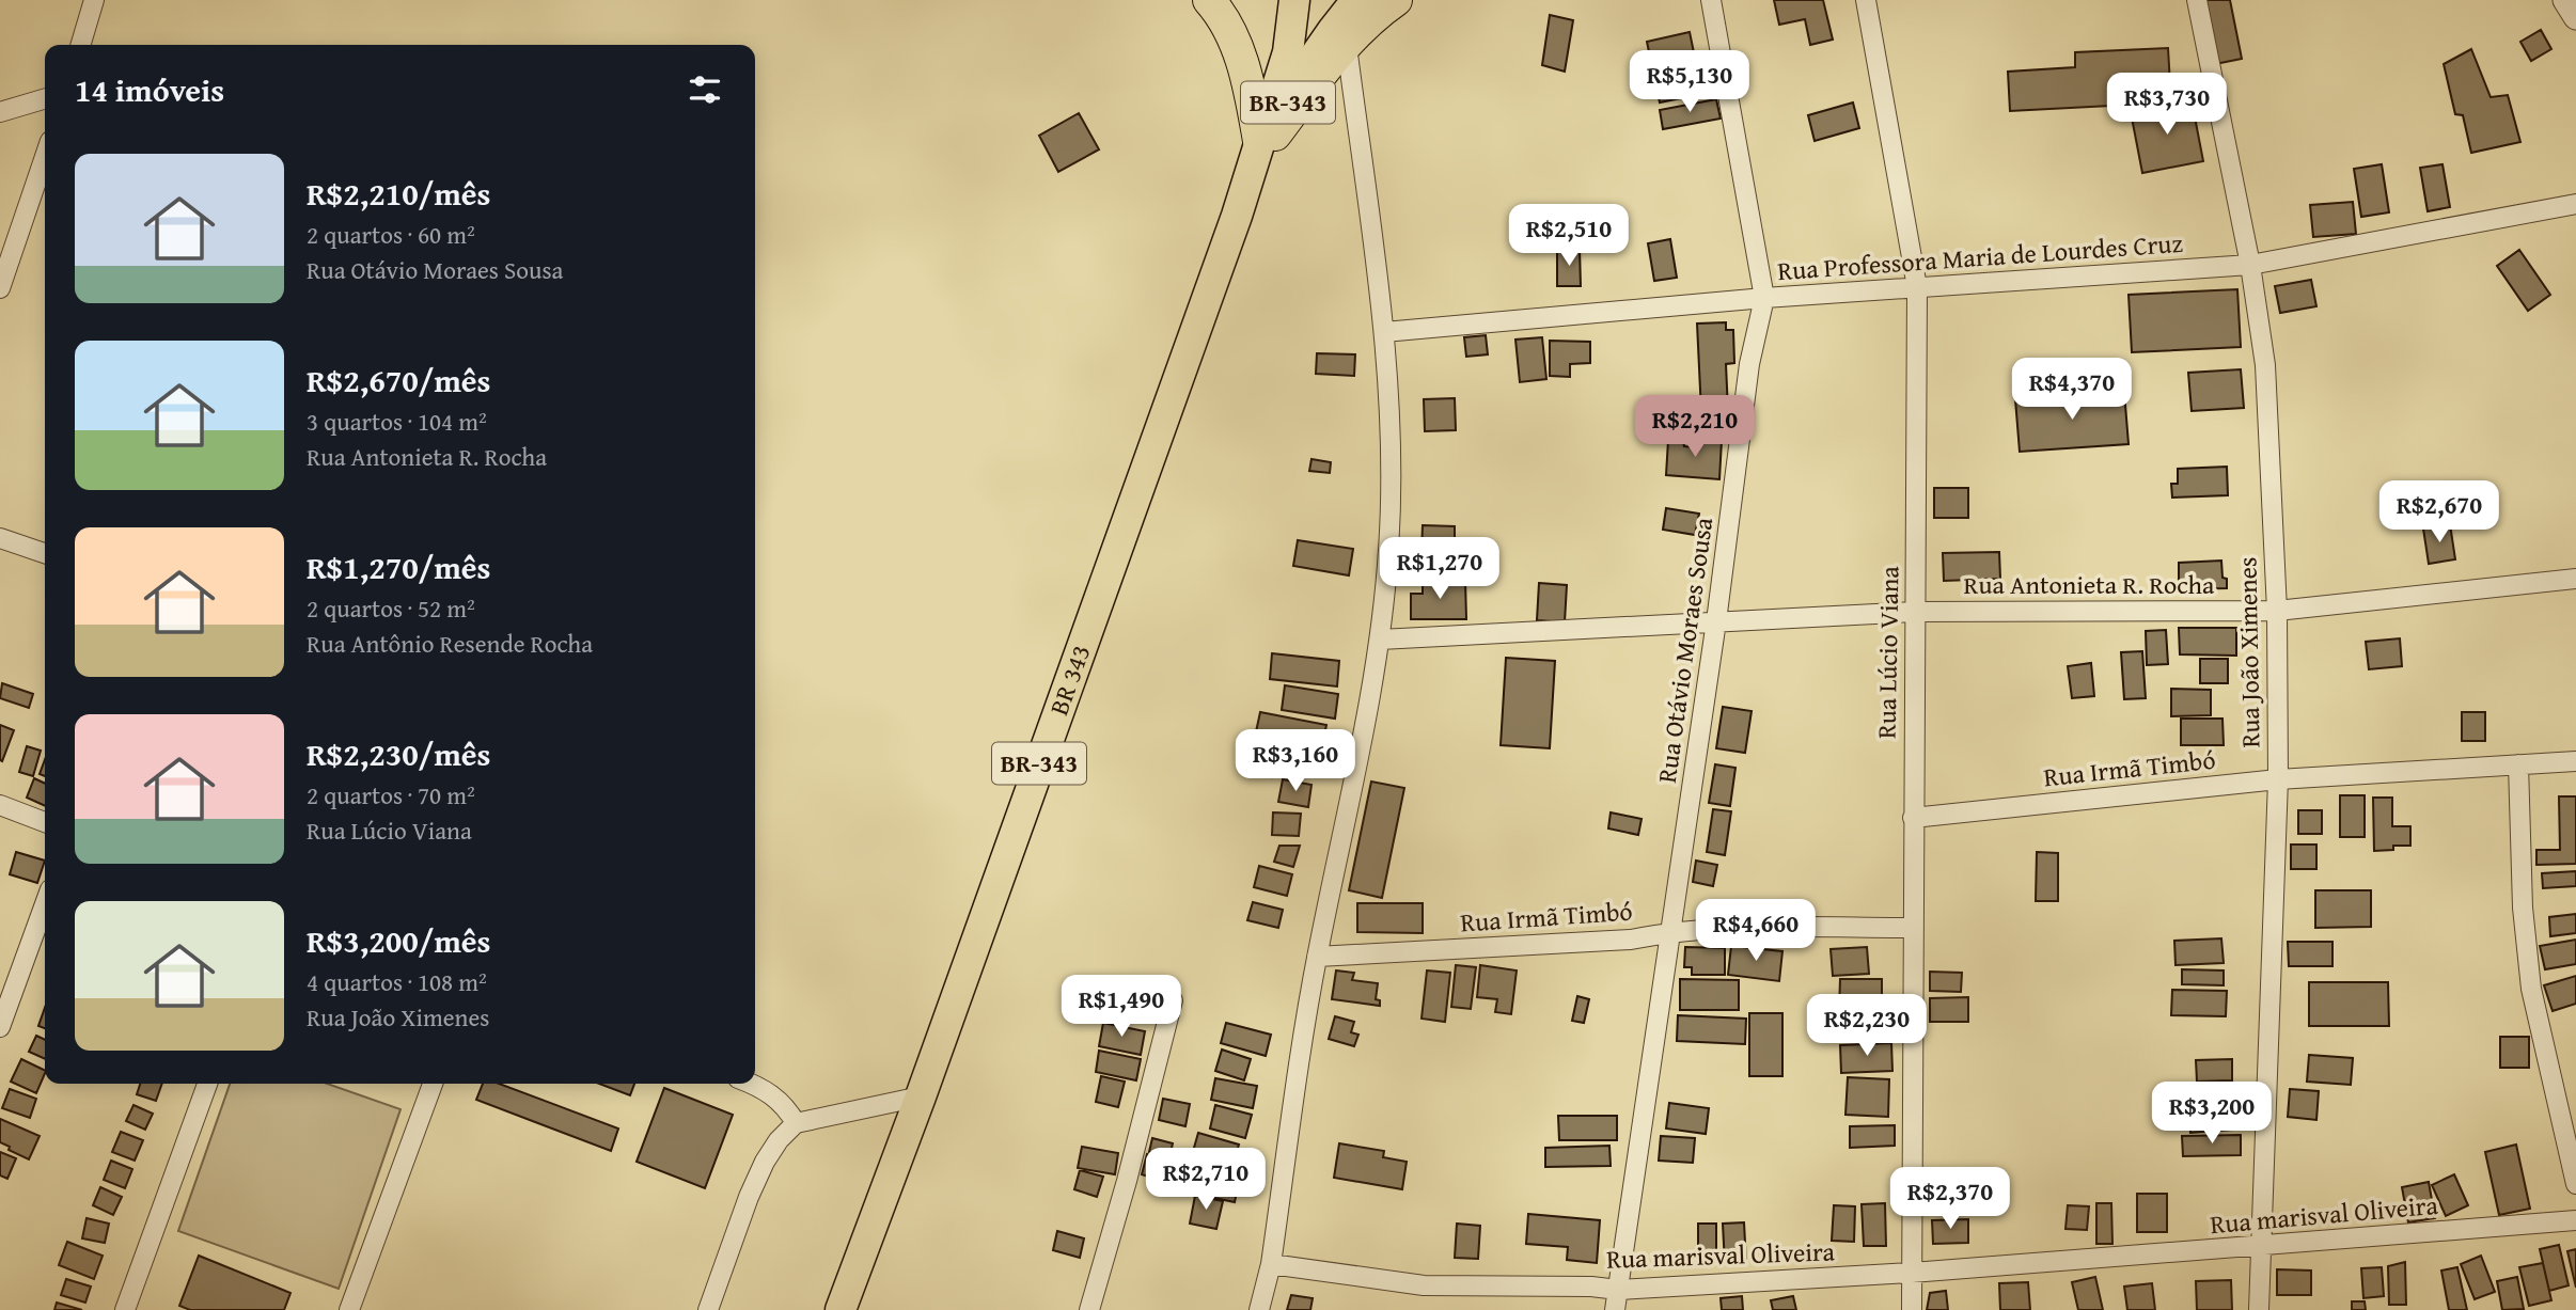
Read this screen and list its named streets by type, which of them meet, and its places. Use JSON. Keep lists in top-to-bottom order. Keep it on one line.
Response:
{"streets":{"main road":["BR-343","BR 343"],"street":["Rua Professora Maria de Lourdes Cruz","Rua Antonieta R. Rocha","Rua Otávio Moraes Sousa","Rua Lúcio Viana","Rua João Ximenes","Rua Irmã Timbó","Rua marisval Oliveira"]},"crossings":[["BR-343","BR 343"],["Rua Professora Maria de Lourdes Cruz","Rua Otávio Moraes Sousa"],["Rua Professora Maria de Lourdes Cruz","Rua Lúcio Viana"],["Rua Professora Maria de Lourdes Cruz","Rua João Ximenes"],["Rua Antonieta R. Rocha","Rua Otávio Moraes Sousa"],["Rua Antonieta R. Rocha","Rua Lúcio Viana"],["Rua Antonieta R. Rocha","Rua João Ximenes"],["Rua Otávio Moraes Sousa","Rua Irmã Timbó"],["Rua Otávio Moraes Sousa","Rua marisval Oliveira"],["Rua Lúcio Viana","Rua Irmã Timbó"],["Rua Lúcio Viana","Rua marisval Oliveira"],["Rua João Ximenes","Rua Irmã Timbó"],["Rua João Ximenes","Rua marisval Oliveira"]],"page":{"heading":"14 imóveis","price":["R$5,130","R$3,730","R$2,510","R$4,370","R$2,210","R$2,670","R$1,270","R$3,160","R$4,660","R$1,490","R$2,230","R$3,200","R$2,710","R$2,370"],"list":[{"name":"R$2,210/mês","note":"2 quartos · 60 m² · Rua Otávio Moraes Sousa"},{"name":"R$2,670/mês","note":"3 quartos · 104 m² · Rua Antonieta R. Rocha"},{"name":"R$1,270/mês","note":"2 quartos · 52 m² · Rua Antônio Resende Rocha"},{"name":"R$2,230/mês","note":"2 quartos · 70 m² · Rua Lúcio Viana"},{"name":"R$3,200/mês","note":"4 quartos · 108 m² · Rua João Ximenes"}]}}
